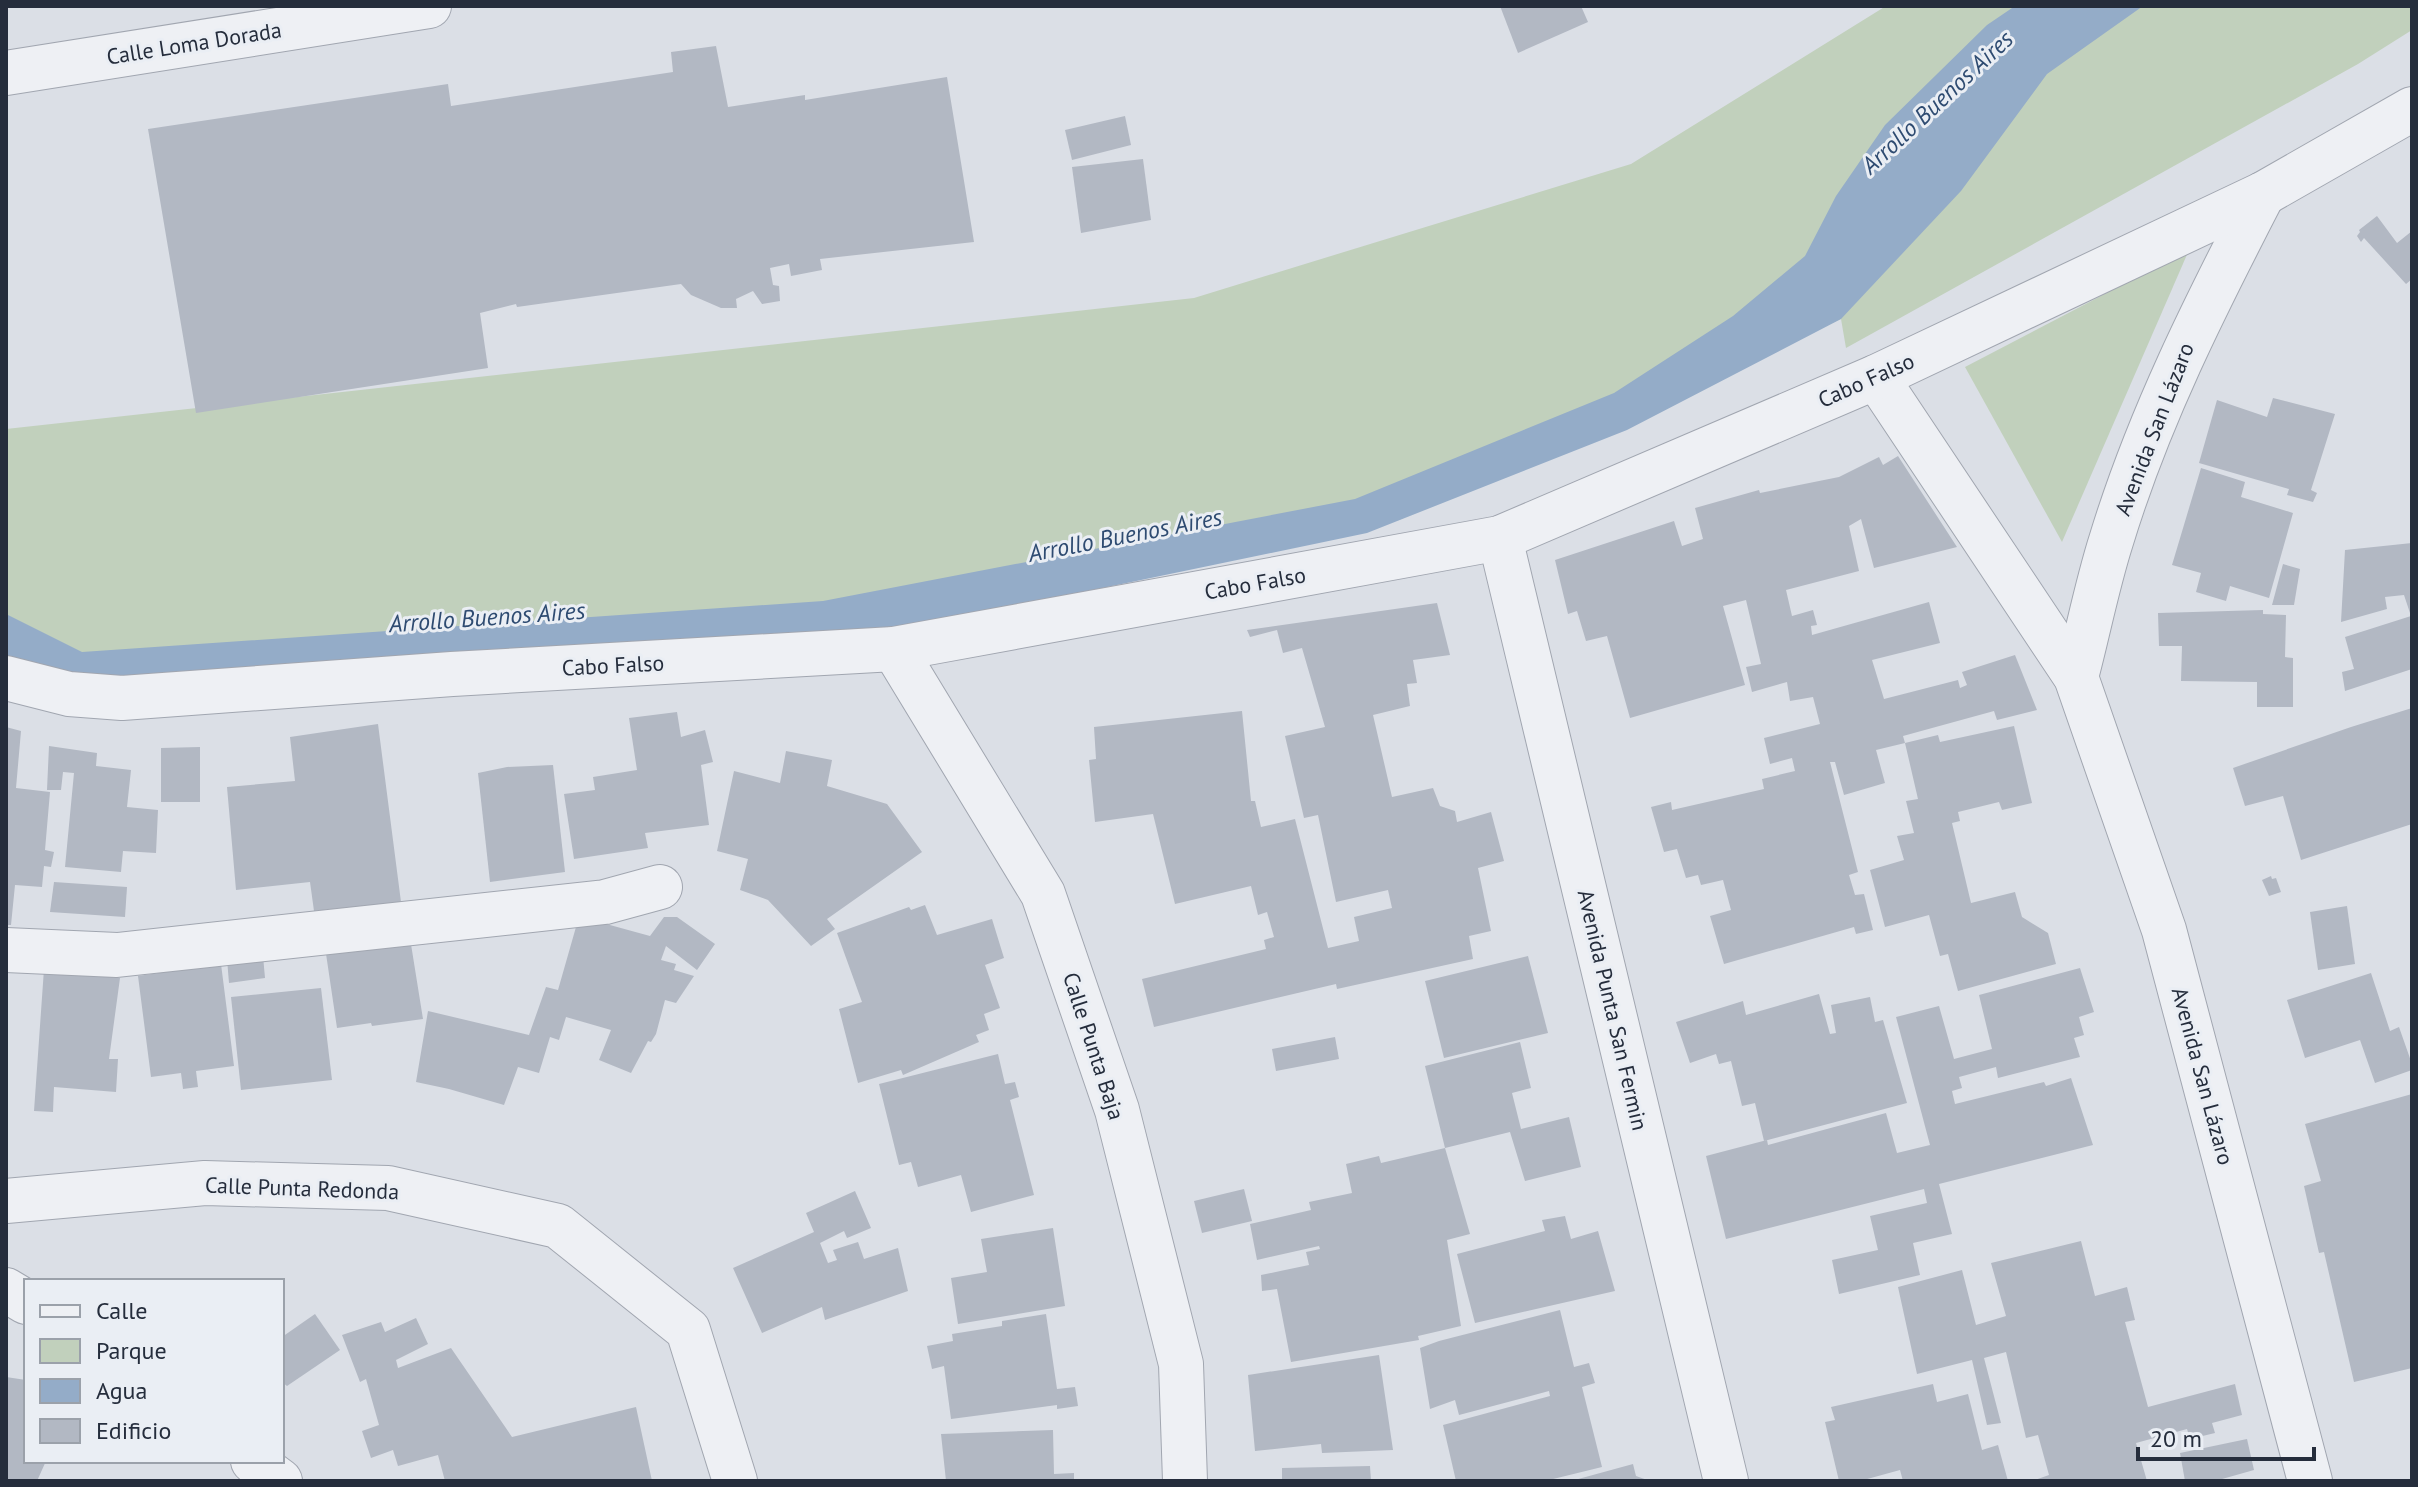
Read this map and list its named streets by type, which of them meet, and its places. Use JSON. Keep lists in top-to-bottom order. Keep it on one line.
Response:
{"streets":{"street":["Calle Loma Dorada","Cabo Falso","Avenida San Lázaro","Avenida Punta San Fermin","Calle Punta Baja","Calle Punta Redonda"]},"crossings":[["Cabo Falso","Avenida San Lázaro"],["Cabo Falso","Avenida Punta San Fermin"],["Cabo Falso","Calle Punta Baja"]],"water":["Arrollo Buenos Aires"],"legend":["Calle","Parque","Agua","Edificio"],"scale_bar":"20 m"}
